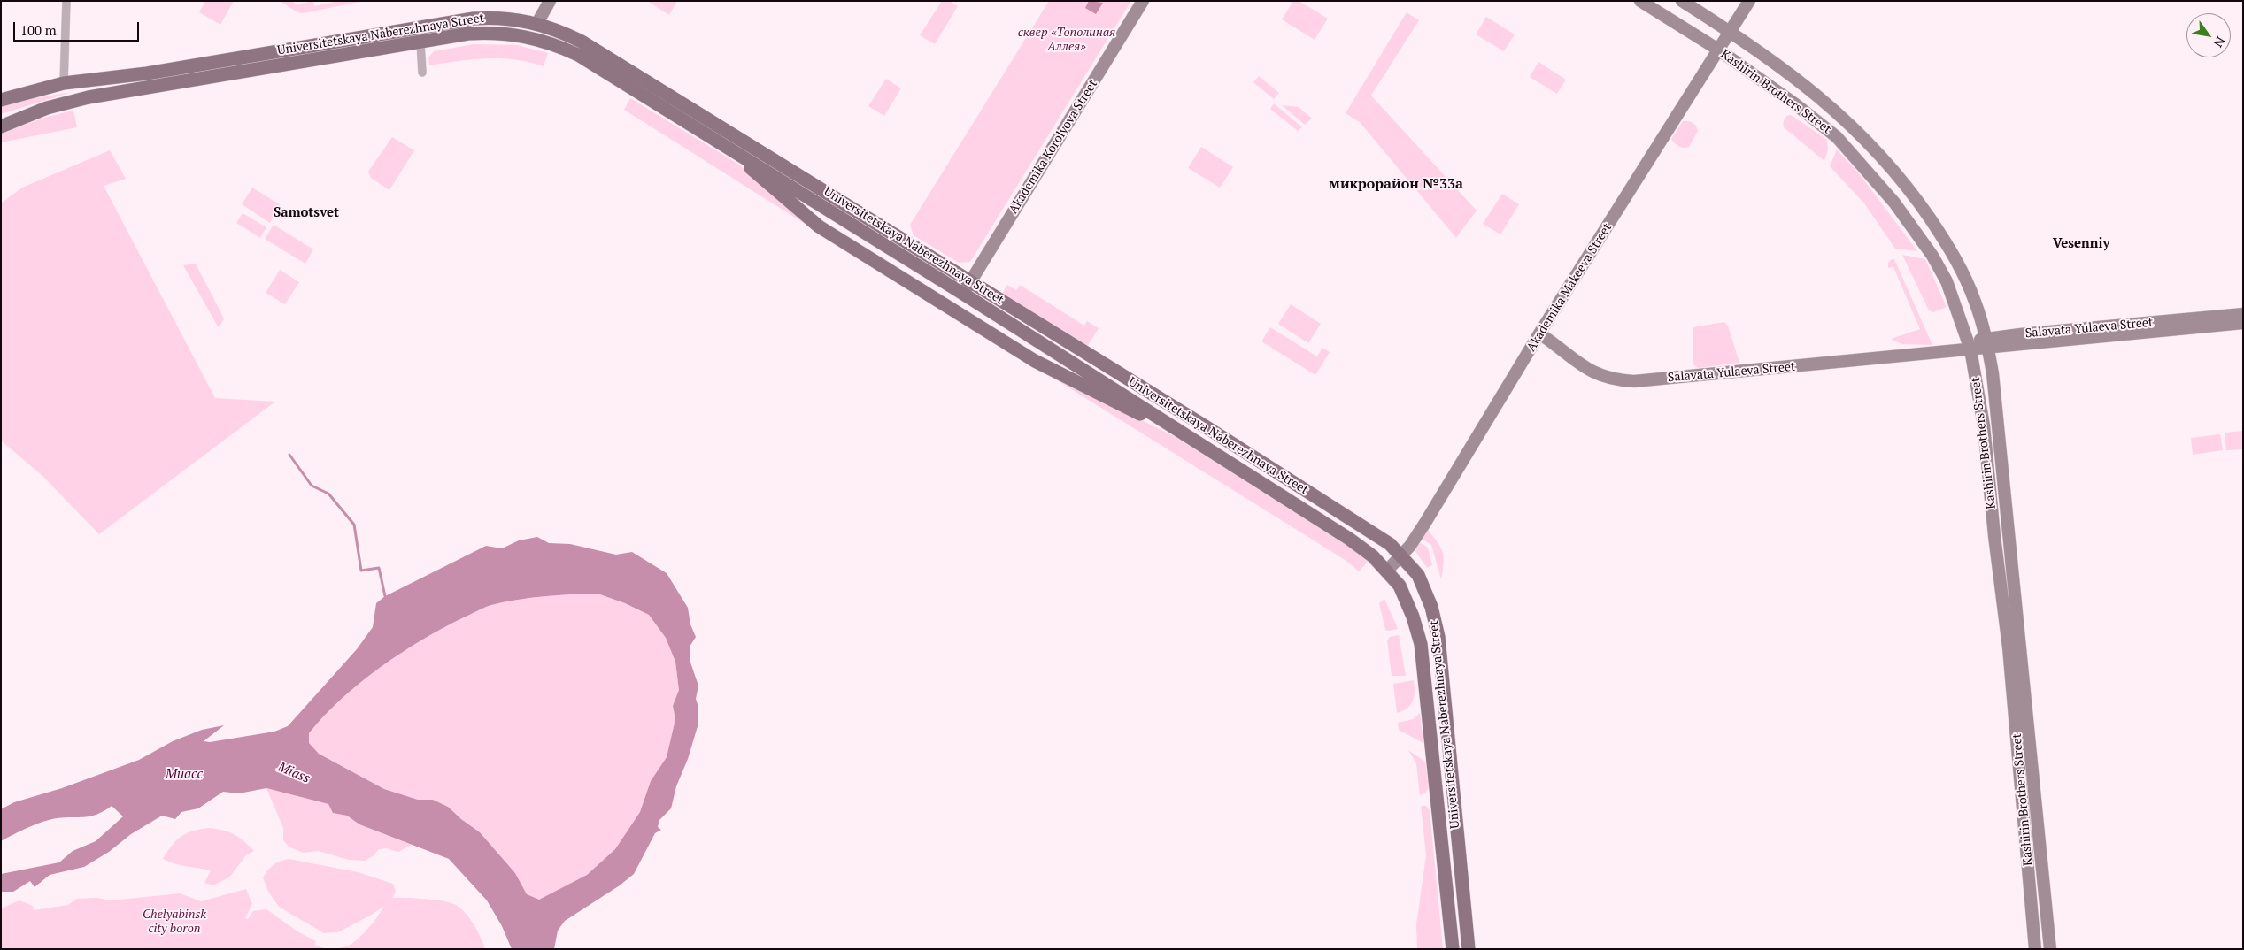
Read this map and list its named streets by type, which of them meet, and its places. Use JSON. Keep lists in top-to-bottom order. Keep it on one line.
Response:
{"streets":{"main road":["Universitetskaya Naberezhnaya Street","Kashirin Brothers Street","Akademika Korolyova Street","Akademika Makeeva Street","Salavata Yulaeva Street"]},"crossings":[["Universitetskaya Naberezhnaya Street","Akademika Korolyova Street"],["Universitetskaya Naberezhnaya Street","Akademika Makeeva Street"],["Kashirin Brothers Street","Akademika Makeeva Street"],["Kashirin Brothers Street","Salavata Yulaeva Street"],["Akademika Makeeva Street","Salavata Yulaeva Street"]],"districts":["микрорайон №33а","Samotsvet","Vesenniy"],"water":["Miass","Миасс"],"parks":["сквер «Тополиная Аллея»","Chelyabinsk city boron"],"scale_bar":"100 m","north":"bottom right"}
